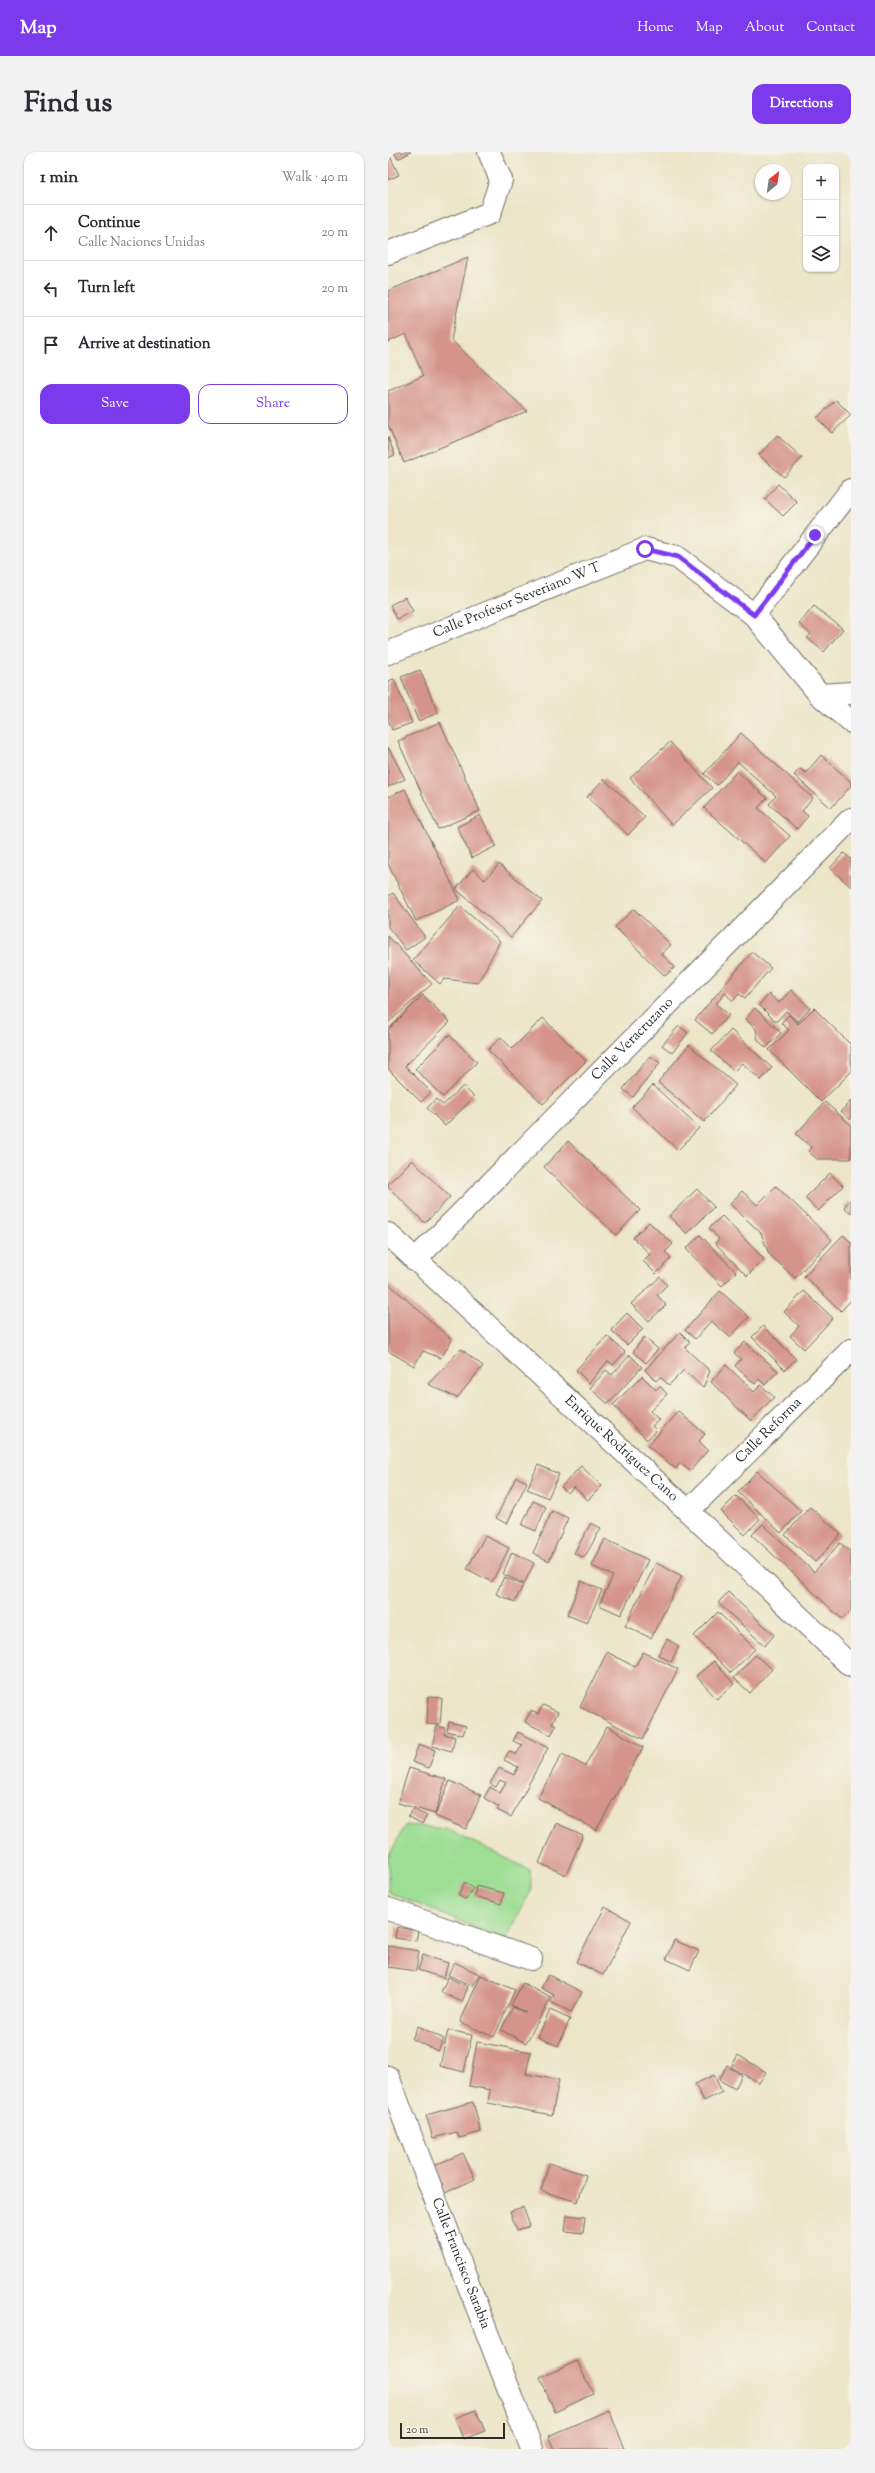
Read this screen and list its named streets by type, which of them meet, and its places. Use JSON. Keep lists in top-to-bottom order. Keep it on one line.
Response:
{"streets":{"street":["Calle Profesor Severiano W T","Calle Veracruzano","Calle Reforma","Enrique Rodríguez Cano","Calle Francisco Sarabia"]},"crossings":[["Calle Veracruzano","Enrique Rodríguez Cano"],["Calle Reforma","Enrique Rodríguez Cano"]],"scale_bar":"20 m","north":"top right","page":{"header":"Map","nav":["Home","Map","About","Contact"],"title":"Find us","buttons":["Directions",["Save","Share"]],"heading":["1 min","Walk · 40 m"],"map_buttons":["+","−"],"list":[["Continue","Calle Naciones Unidas","20 m"],["Turn left","20 m"],"Arrive at destination"],"scale":"20 m"}}
